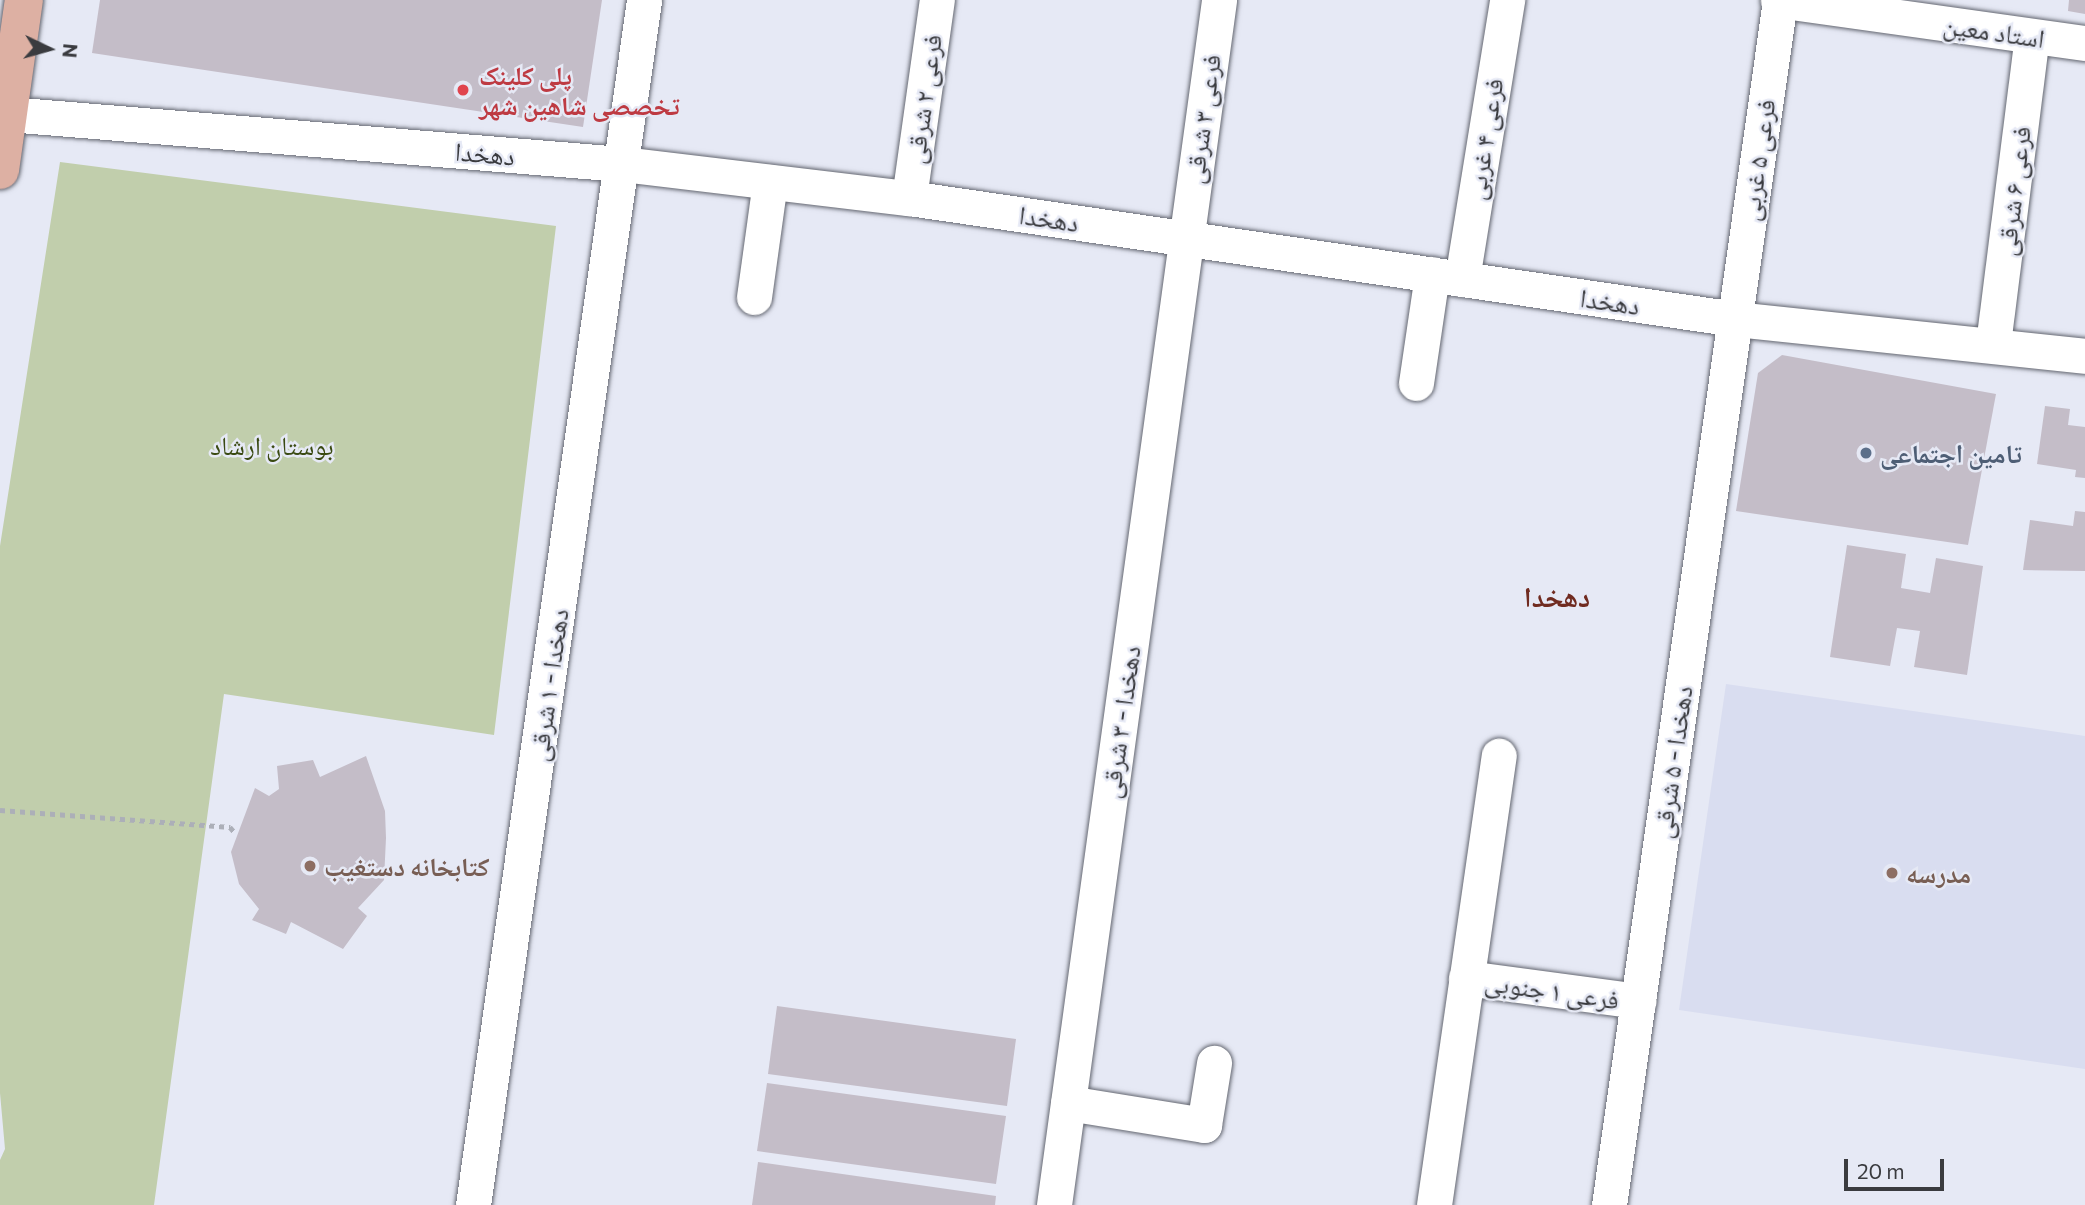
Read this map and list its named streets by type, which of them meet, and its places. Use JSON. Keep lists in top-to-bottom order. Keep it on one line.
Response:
{"streets":{"street":["استاد معین","فرعی ۲ شرقی","فرعی ۳ شرقی","فرعی ۴ غربی","دهخدا","فرعی ۵ غربی","فرعی ۶ شرقی","دهخدا - ۱ شرقی","دهخدا - ۳ شرقی","دهخدا - ۵ شرقی","فرعی ۱ جنوبی"]},"crossings":[["استاد معین","فرعی ۵ غربی"],["استاد معین","فرعی ۶ شرقی"],["فرعی ۲ شرقی","دهخدا"],["فرعی ۳ شرقی","دهخدا"],["فرعی ۳ شرقی","دهخدا - ۳ شرقی"],["فرعی ۴ غربی","دهخدا"],["دهخدا","فرعی ۵ غربی"],["دهخدا","فرعی ۶ شرقی"],["دهخدا","دهخدا - ۱ شرقی"],["دهخدا","دهخدا - ۳ شرقی"],["دهخدا","دهخدا - ۵ شرقی"],["فرعی ۵ غربی","دهخدا - ۵ شرقی"],["دهخدا - ۵ شرقی","فرعی ۱ جنوبی"]],"districts":["دهخدا"],"parks":["بوستان ارشاد"],"places":["پلی کلینک تخصصی شاهین شهر","تامین اجتماعی","کتابخانه دستغیب","مدرسه"],"scale_bar":"20 m","north":"right"}
